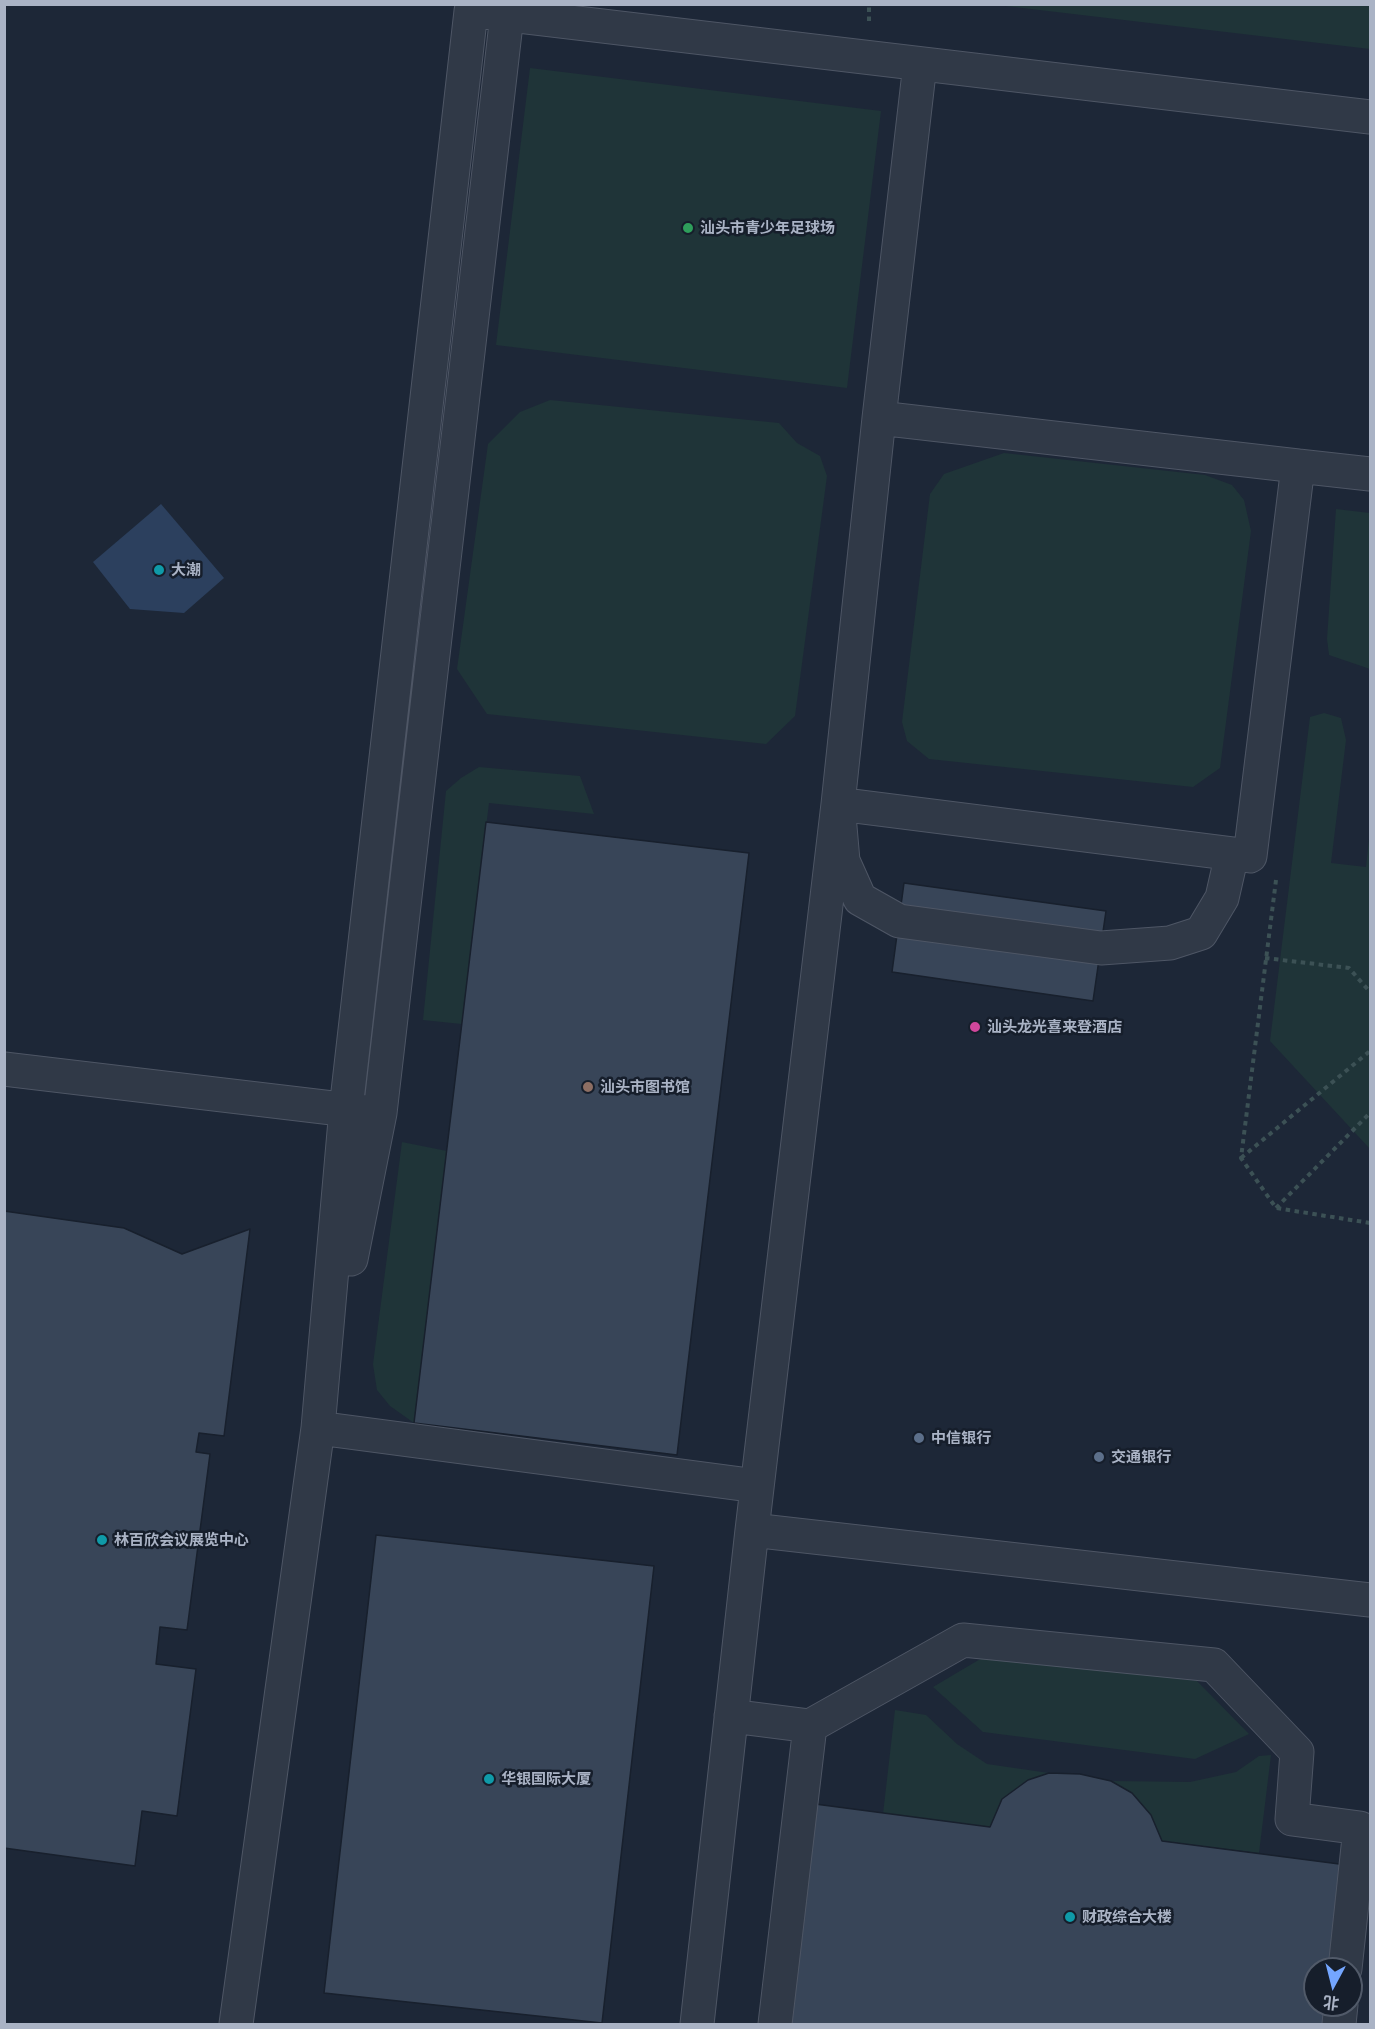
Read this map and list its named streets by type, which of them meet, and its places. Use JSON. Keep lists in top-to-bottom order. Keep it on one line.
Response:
{"places":["汕头市青少年足球场","大潮","汕头龙光喜来登酒店","汕头市图书馆","中信银行","交通银行","林百欣会议展览中心","华银国际大厦","财政综合大楼"],"north":"bottom"}
